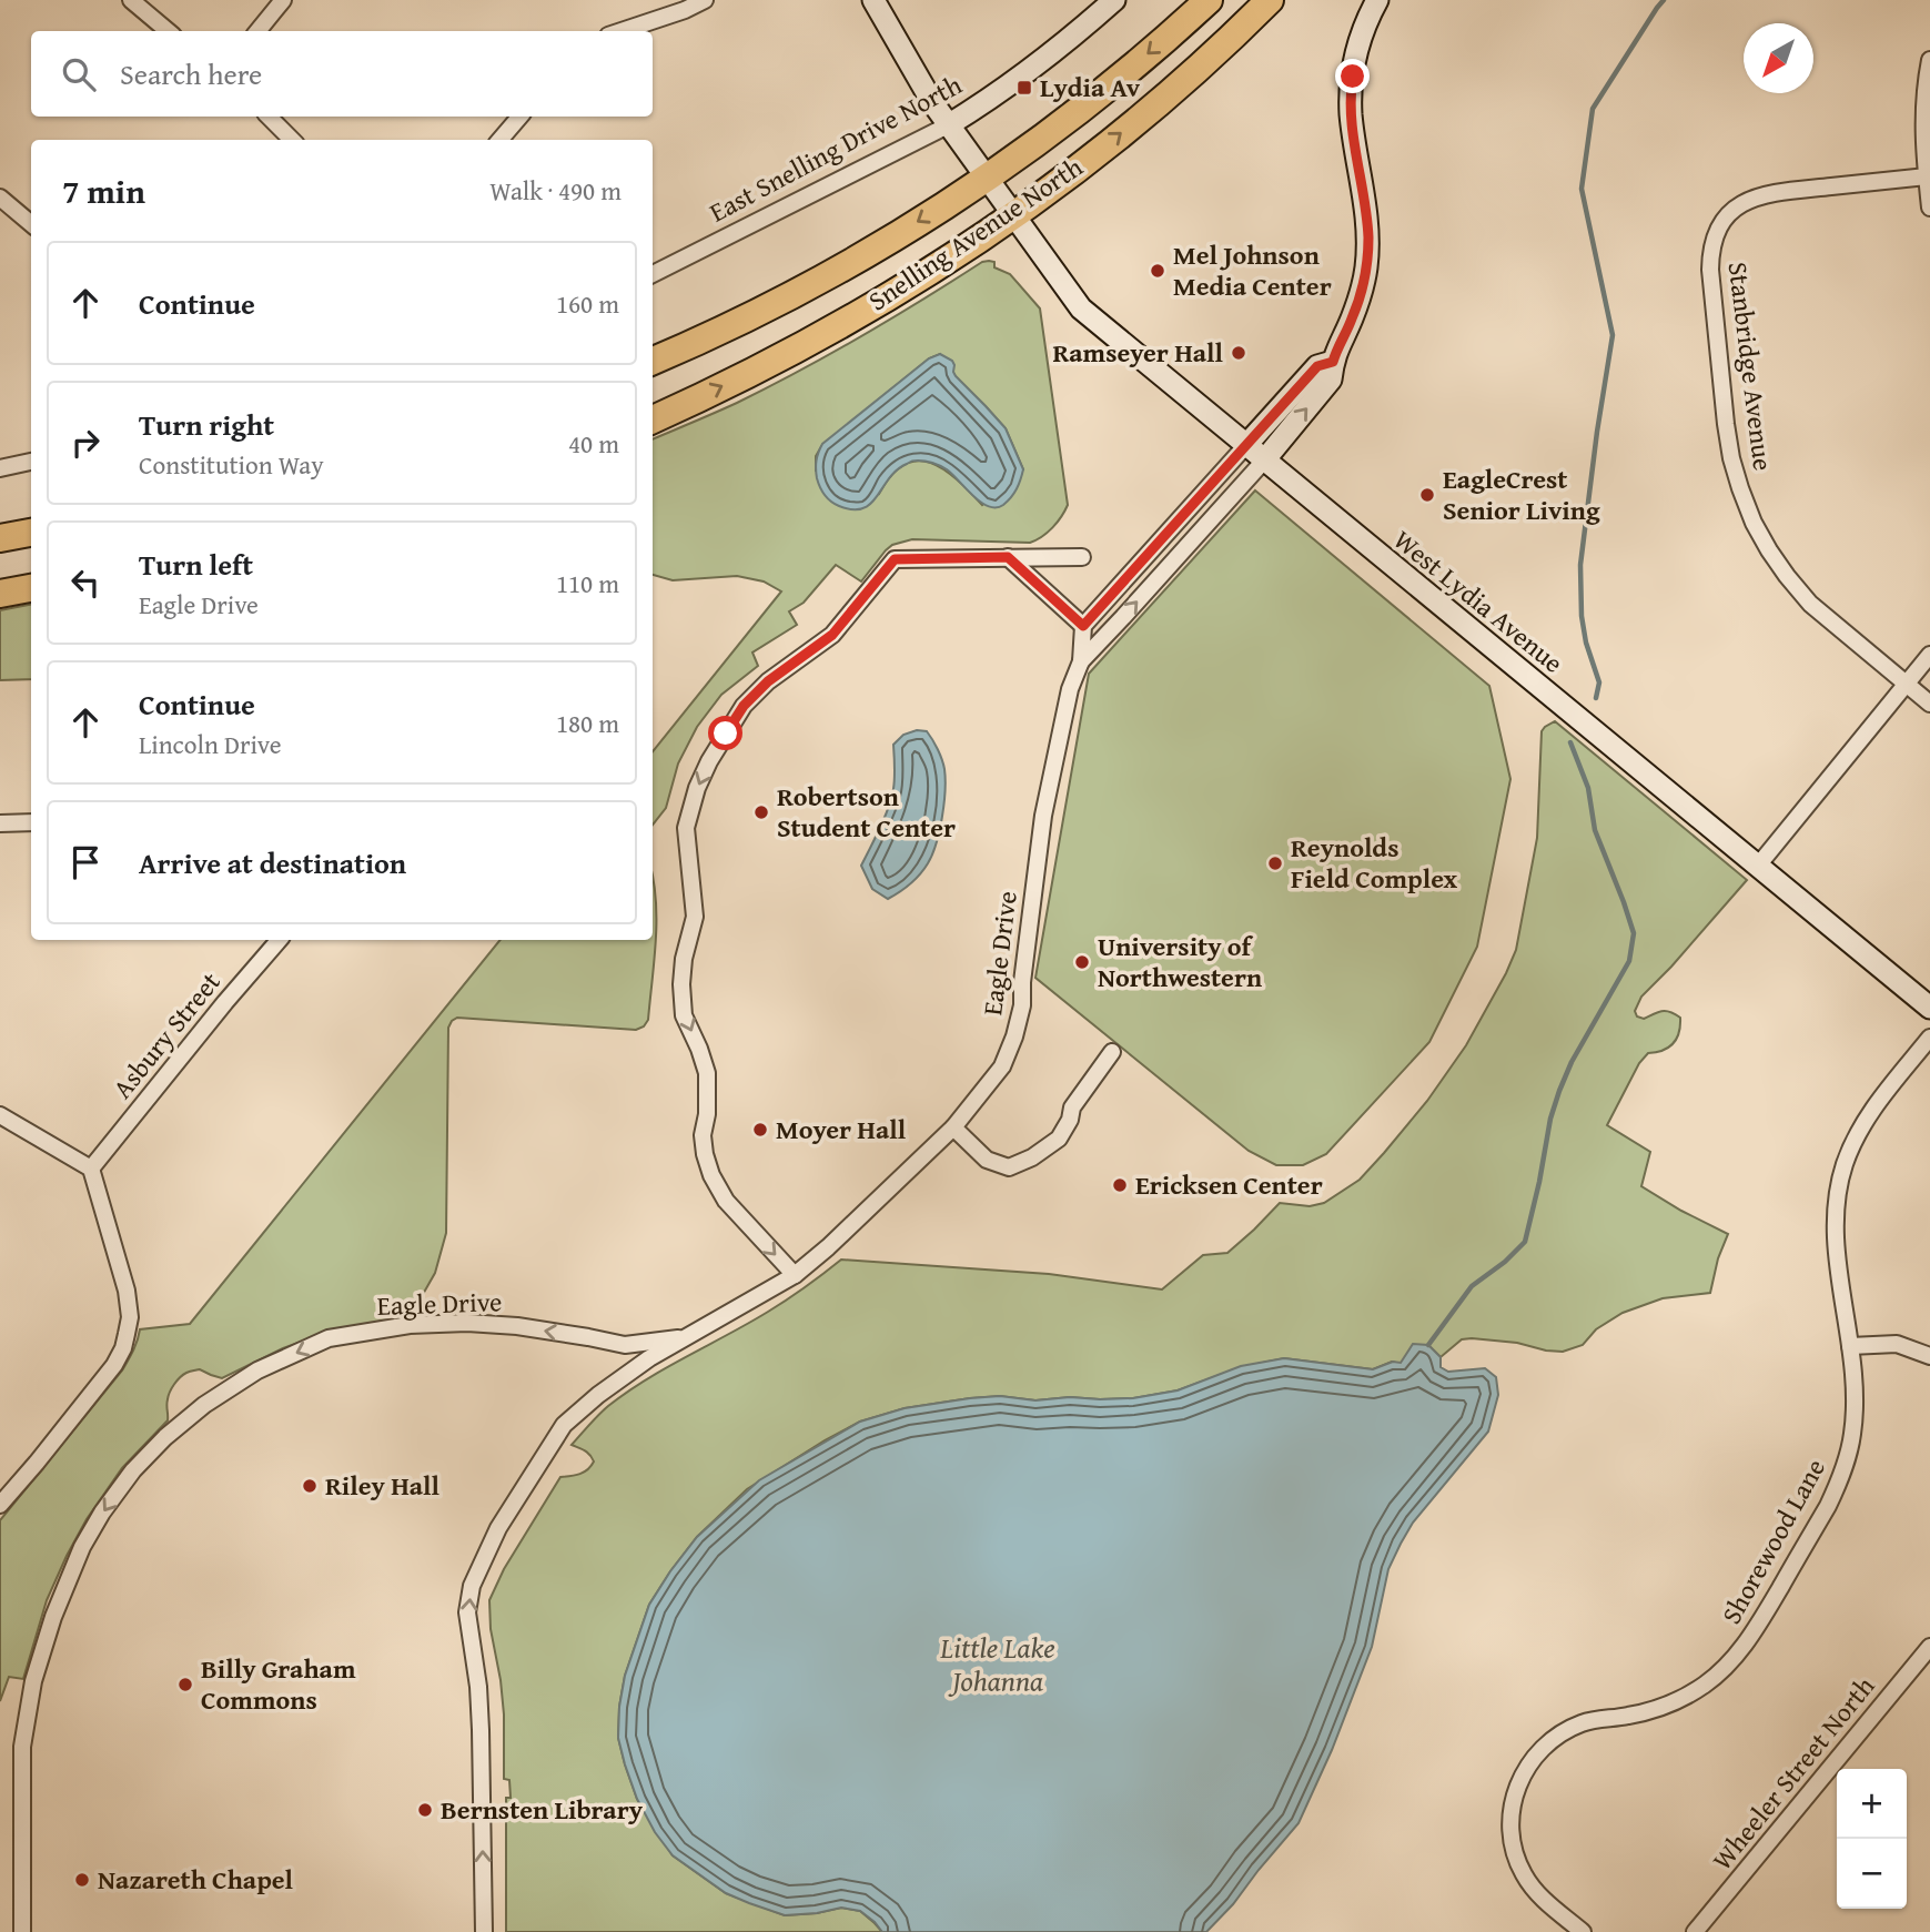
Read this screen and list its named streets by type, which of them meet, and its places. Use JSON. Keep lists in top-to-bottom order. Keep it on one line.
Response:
{"streets":{"highway":["Snelling Avenue North"],"street":["East Snelling Drive North","Stanbridge Avenue","West Lydia Avenue","Eagle Drive","Asbury Street","Shorewood Lane","Wheeler Street North"]},"crossings":[["East Snelling Drive North","West Lydia Avenue"],["Snelling Avenue North","West Lydia Avenue"],["West Lydia Avenue","Eagle Drive"]],"water":["Little Lake Johanna"],"places":{"transit":["Lydia Av"],"other":["Mel Johnson Media Center","Ramseyer Hall","EagleCrest Senior Living","Robertson Student Center","Reynolds Field Complex","University of Northwestern","Moyer Hall","Ericksen Center","Riley Hall","Billy Graham Commons","Bernsten Library","Nazareth Chapel"]},"north":"bottom left","page":{"search":"Search here","heading":["7 min","Walk · 490 m"],"list":[["Continue","160 m"],["Turn right","Constitution Way","40 m"],["Turn left","Eagle Drive","110 m"],["Continue","Lincoln Drive","180 m"],"Arrive at destination"],"map_buttons":["+","−"]}}
